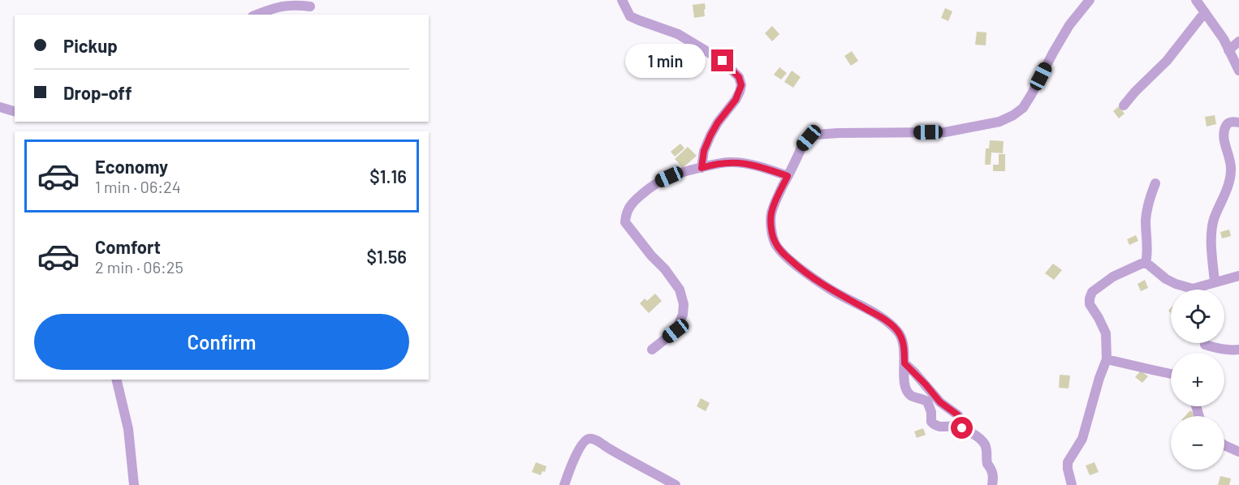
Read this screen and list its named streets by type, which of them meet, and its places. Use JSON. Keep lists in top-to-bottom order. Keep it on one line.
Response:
{"page":{"banner":["Pickup","Drop-off"],"bubble":"1 min","list":[{"name":"Economy","note":"1 min · 06:24","value":"$1.16"},{"name":"Comfort","note":"2 min · 06:25","value":"$1.56"}],"map_buttons":["+","−"],"buttons":"Confirm"}}
